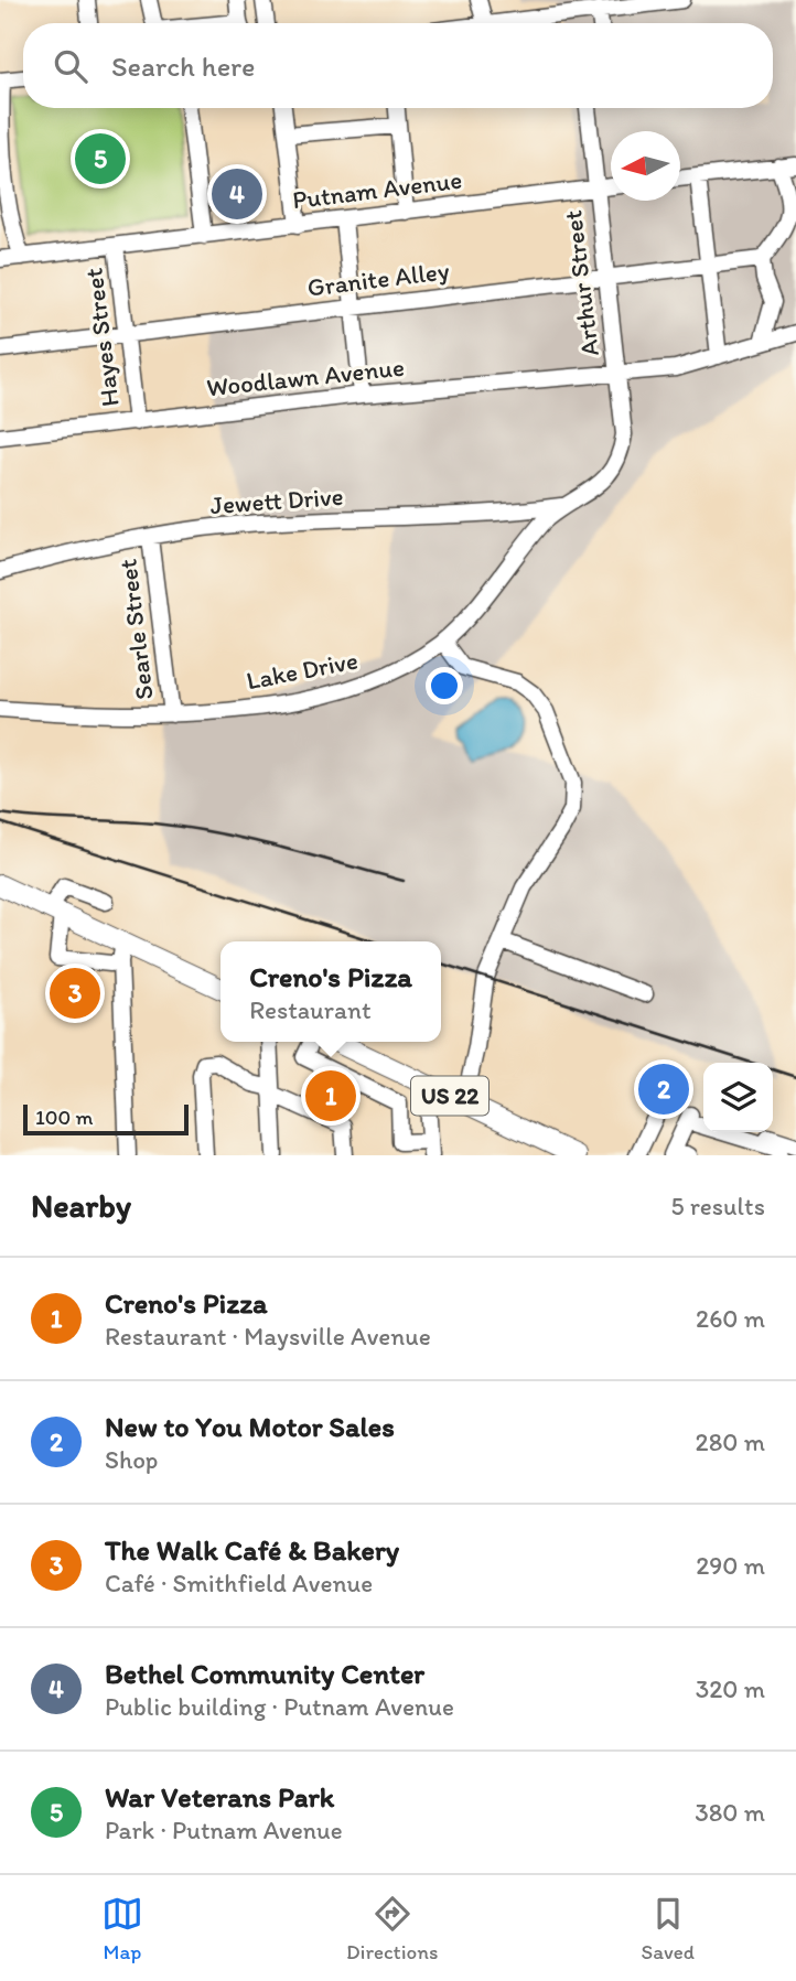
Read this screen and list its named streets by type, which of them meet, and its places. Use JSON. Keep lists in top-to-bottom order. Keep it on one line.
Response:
{"streets":{"main road":["US 22"],"street":["Putnam Avenue","Granite Alley","Arthur Street","Hayes Street","Woodlawn Avenue","Jewett Drive","Searle Street","Lake Drive"]},"crossings":[["Putnam Avenue","Arthur Street"],["Putnam Avenue","Hayes Street"],["Granite Alley","Arthur Street"],["Granite Alley","Hayes Street"],["Arthur Street","Woodlawn Avenue"],["Arthur Street","Lake Drive"],["Hayes Street","Woodlawn Avenue"],["Woodlawn Avenue","Lake Drive"],["Jewett Drive","Searle Street"],["Jewett Drive","Lake Drive"],["Searle Street","Lake Drive"]],"scale_bar":"100 m","north":"left","page":{"search":"Search here","pins":["5","4","3","2","1"],"popup":["Creno's Pizza","Restaurant"],"scale":"100 m","heading":["Nearby","5 results"],"list":[{"mark":"1","name":"Creno's Pizza","note":"Restaurant · Maysville Avenue","value":"260 m"},{"mark":"2","name":"New to You Motor Sales","note":"Shop","value":"280 m"},{"mark":"3","name":"The Walk Café & Bakery","note":"Café · Smithfield Avenue","value":"290 m"},{"mark":"4","name":"Bethel Community Center","note":"Public building · Putnam Avenue","value":"320 m"},{"mark":"5","name":"War Veterans Park","note":"Park · Putnam Avenue","value":"380 m"}],"nav":["Map","Directions","Saved"]}}
